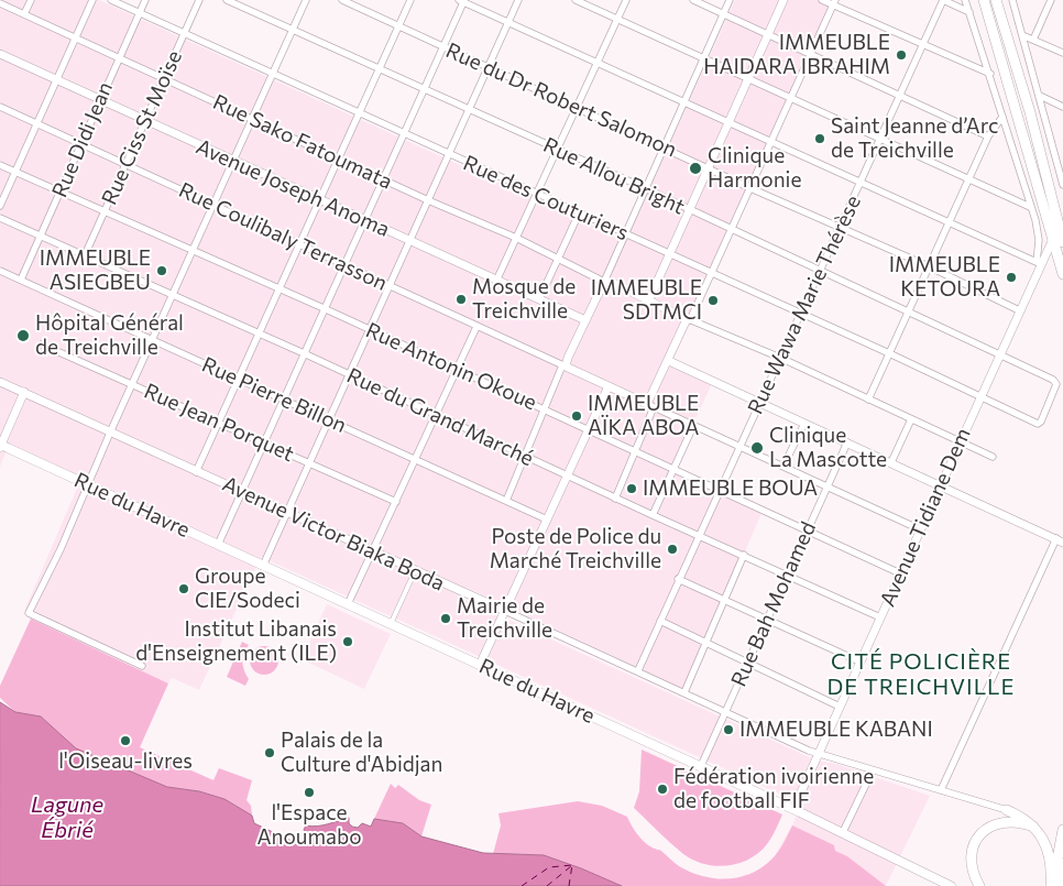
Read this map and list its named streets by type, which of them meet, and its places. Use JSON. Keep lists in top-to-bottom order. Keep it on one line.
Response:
{"streets":{"main road":["Rue du Havre"],"street":["Rue du Dr Robert Salomon","Rue Ciss St Moïse","Rue Didi Jean","Rue Sako Fatoumata","Rue Allou Bright","Avenue Joseph Anoma","Rue des Couturiers","Rue Coulibaly Terrasson","Rue Wawa Marie Thérèse","Rue Antonin Okoue","Rue Pierre Billon","Rue du Grand Marché","Rue Jean Porquet","Avenue Tidiane Dem","Avenue Victor Biaka Boda","Rue Bah Mohamed"]},"crossings":[["Rue du Dr Robert Salomon","Rue Wawa Marie Thérèse"],["Rue du Dr Robert Salomon","Avenue Tidiane Dem"],["Rue Ciss St Moïse","Rue Sako Fatoumata"],["Rue Ciss St Moïse","Avenue Joseph Anoma"],["Rue Ciss St Moïse","Rue des Couturiers"],["Rue Ciss St Moïse","Rue Coulibaly Terrasson"],["Rue Ciss St Moïse","Rue Antonin Okoue"],["Rue Ciss St Moïse","Rue du Grand Marché"],["Rue Didi Jean","Rue Sako Fatoumata"],["Rue Didi Jean","Avenue Joseph Anoma"],["Rue Didi Jean","Rue des Couturiers"],["Rue Didi Jean","Rue Coulibaly Terrasson"],["Rue Didi Jean","Rue Antonin Okoue"],["Rue Didi Jean","Rue Pierre Billon"],["Rue Didi Jean","Rue du Grand Marché"],["Rue Allou Bright","Rue des Couturiers"],["Rue Allou Bright","Rue Wawa Marie Thérèse"],["Rue Allou Bright","Avenue Tidiane Dem"],["Rue des Couturiers","Rue Wawa Marie Thérèse"],["Rue des Couturiers","Avenue Tidiane Dem"],["Rue Wawa Marie Thérèse","Rue Antonin Okoue"],["Rue Wawa Marie Thérèse","Rue du Grand Marché"],["Rue Wawa Marie Thérèse","Avenue Victor Biaka Boda"],["Rue Antonin Okoue","Avenue Tidiane Dem"],["Rue Antonin Okoue","Rue Bah Mohamed"],["Rue du Grand Marché","Avenue Tidiane Dem"],["Rue du Grand Marché","Rue Bah Mohamed"],["Rue du Havre","Avenue Tidiane Dem"],["Rue du Havre","Rue Bah Mohamed"],["Avenue Tidiane Dem","Avenue Victor Biaka Boda"],["Avenue Victor Biaka Boda","Rue Bah Mohamed"]],"districts":["CITÉ POLICIÈRE DE TREICHVILLE"],"water":["Lagune Ébrié"],"places":["IMMEUBLE HAIDARA IBRAHIM","Saint Jeanne d’Arc de Treichville","Clinique Harmonie","IMMEUBLE ASIEGBEU","IMMEUBLE KETOURA","Mosque de Treichville","IMMEUBLE SDTMCI","Hôpital Général de Treichville","IMMEUBLE AÏKA ABOA","Clinique La Mascotte","IMMEUBLE BOUA","Poste de Police du Marché Treichville","Groupe CIE/Sodeci","Mairie de Treichville","Institut Libanais d'Enseignement (ILE)","IMMEUBLE KABANI","l'Oiseau-livres","Palais de la Culture d'Abidjan","Fédération ivoirienne de football FIF","l'Espace Anoumabo"]}
